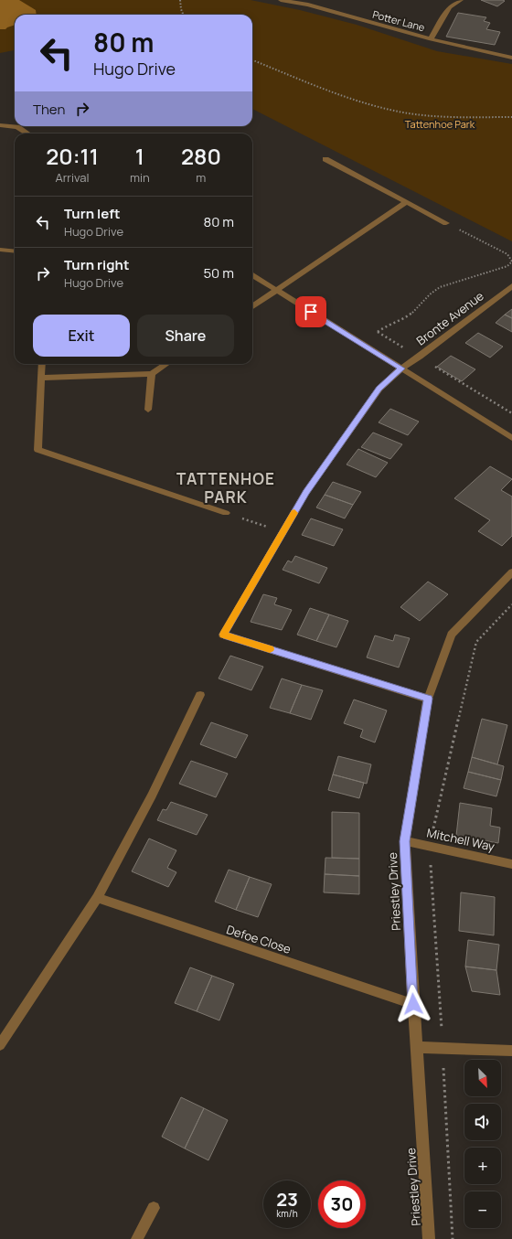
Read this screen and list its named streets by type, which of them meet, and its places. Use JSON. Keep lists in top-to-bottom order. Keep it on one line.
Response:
{"streets":{"street":["Potter Lane","Bronte Avenue","Mitchell Way","Priestley Drive","Defoe Close"]},"crossings":[["Bronte Avenue","Priestley Drive"],["Mitchell Way","Priestley Drive"],["Priestley Drive","Defoe Close"]],"districts":["TATTENHOE PARK"],"parks":["Tattenhoe Park"],"north":"bottom right","page":{"turn":["80 m","Hugo Drive"],"then":"Then","eta":["20:11","Arrival","1","min","280","m"],"list":[{"name":"Turn left","note":"Hugo Drive","value":"80 m"},{"name":"Turn right","note":"Hugo Drive","value":"50 m"}],"buttons":["Exit","Share"],"map_buttons":["+","−"],"speed":"23 km/h","limit":"30"}}
